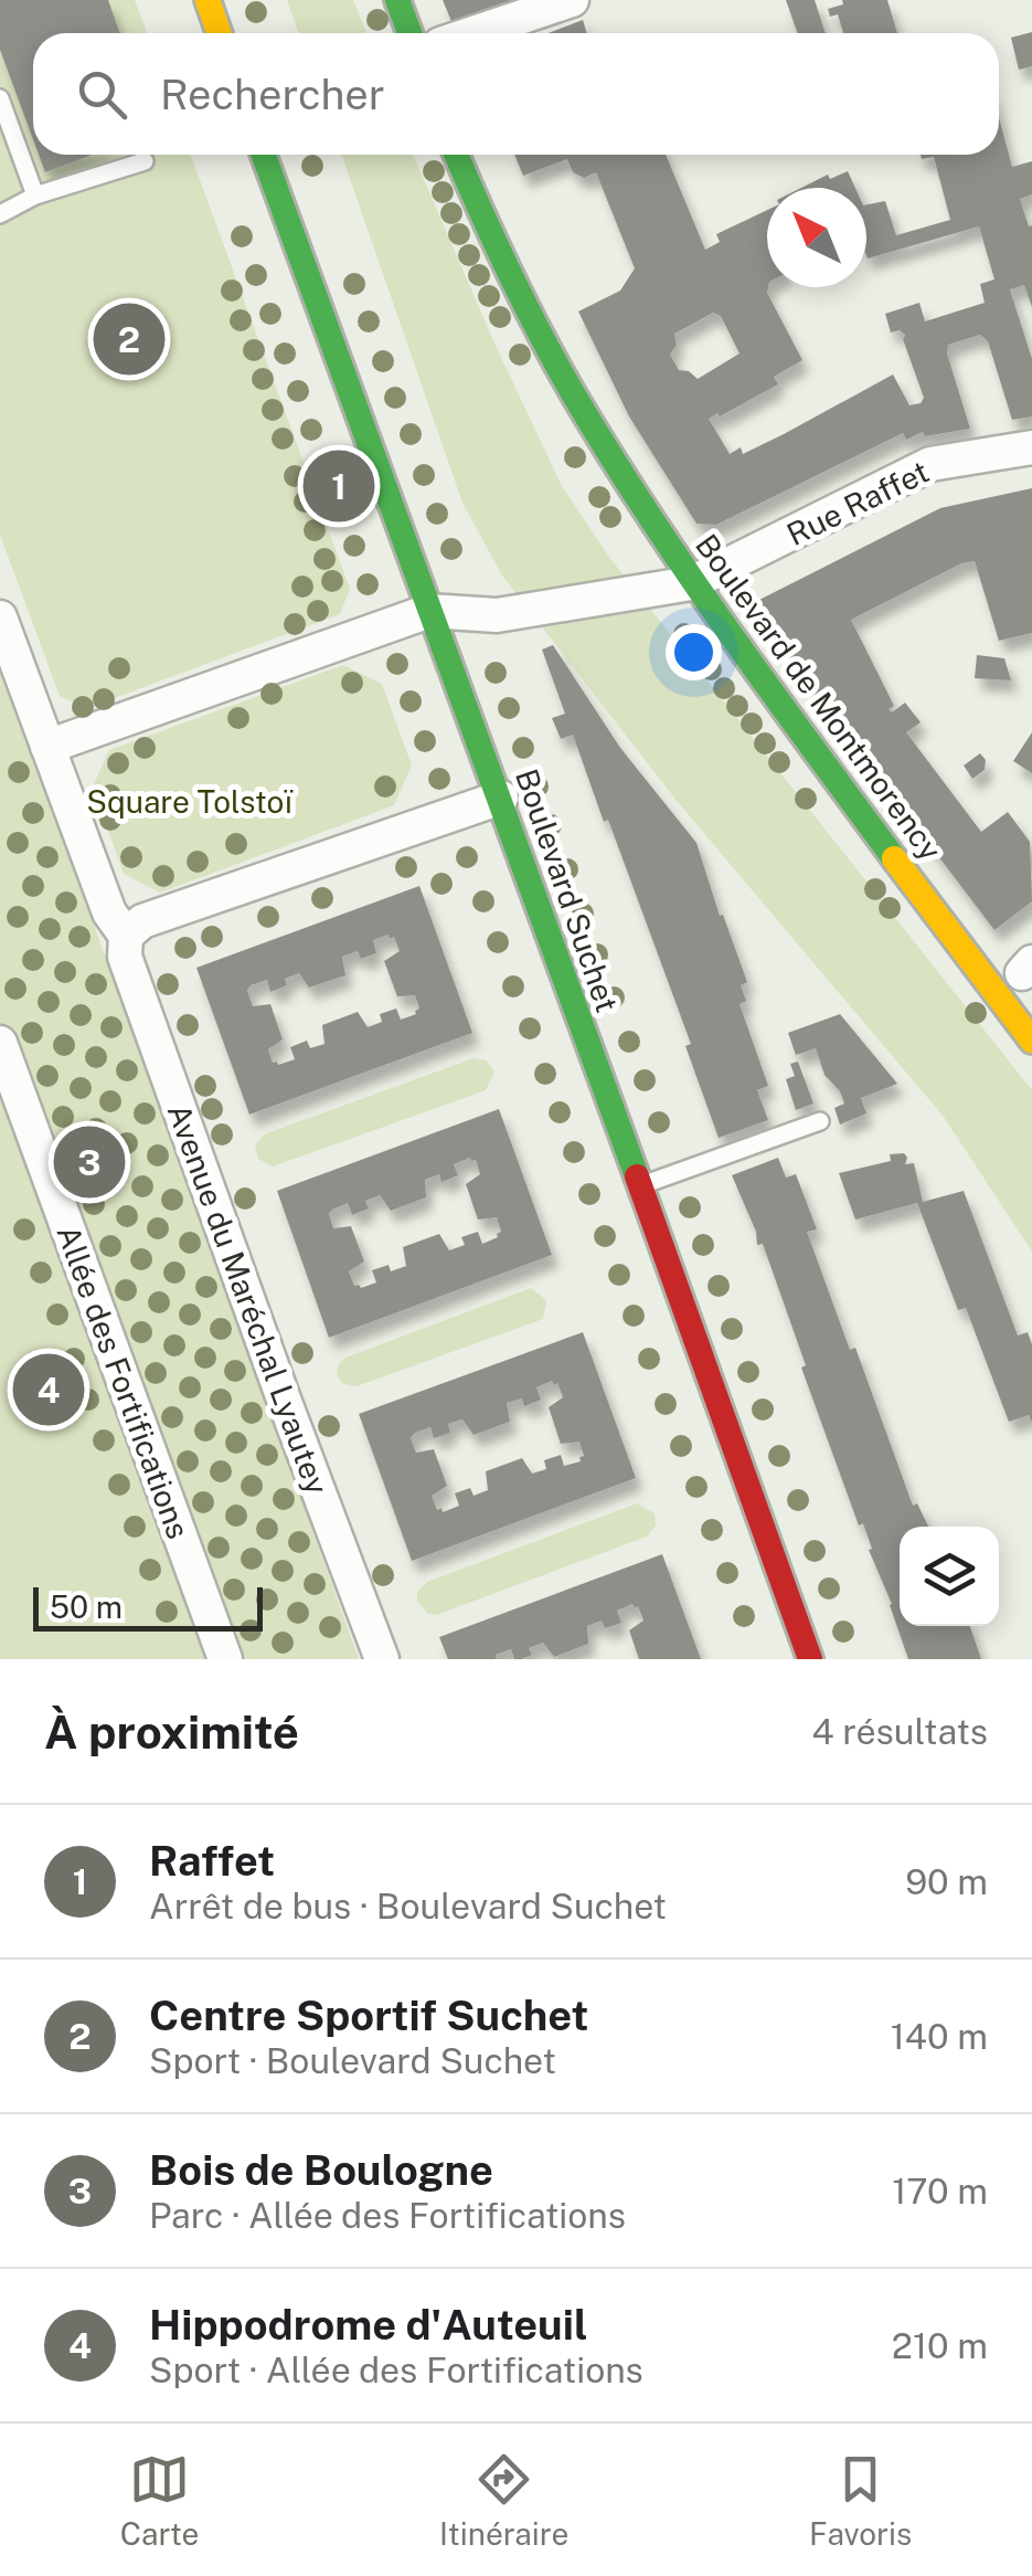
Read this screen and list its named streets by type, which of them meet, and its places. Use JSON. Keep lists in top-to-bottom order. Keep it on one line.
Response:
{"streets":{"main road":["Boulevard de Montmorency","Boulevard Suchet"],"street":["Rue Raffet","Avenue du Maréchal Lyautey","Allée des Fortifications"]},"crossings":[["Rue Raffet","Boulevard de Montmorency"],["Rue Raffet","Boulevard Suchet"]],"parks":["Square Tolstoï"],"scale_bar":"50 m","north":"top left","page":{"search":"Rechercher","pins":["2","1","3","4"],"scale":"50 m","heading":["À proximité","4 résultats"],"list":[{"mark":"1","name":"Raffet","note":"Arrêt de bus · Boulevard Suchet","value":"90 m"},{"mark":"2","name":"Centre Sportif Suchet","note":"Sport · Boulevard Suchet","value":"140 m"},{"mark":"3","name":"Bois de Boulogne","note":"Parc · Allée des Fortifications","value":"170 m"},{"mark":"4","name":"Hippodrome d'Auteuil","note":"Sport · Allée des Fortifications","value":"210 m"}],"nav":["Carte","Itinéraire","Favoris"]}}
